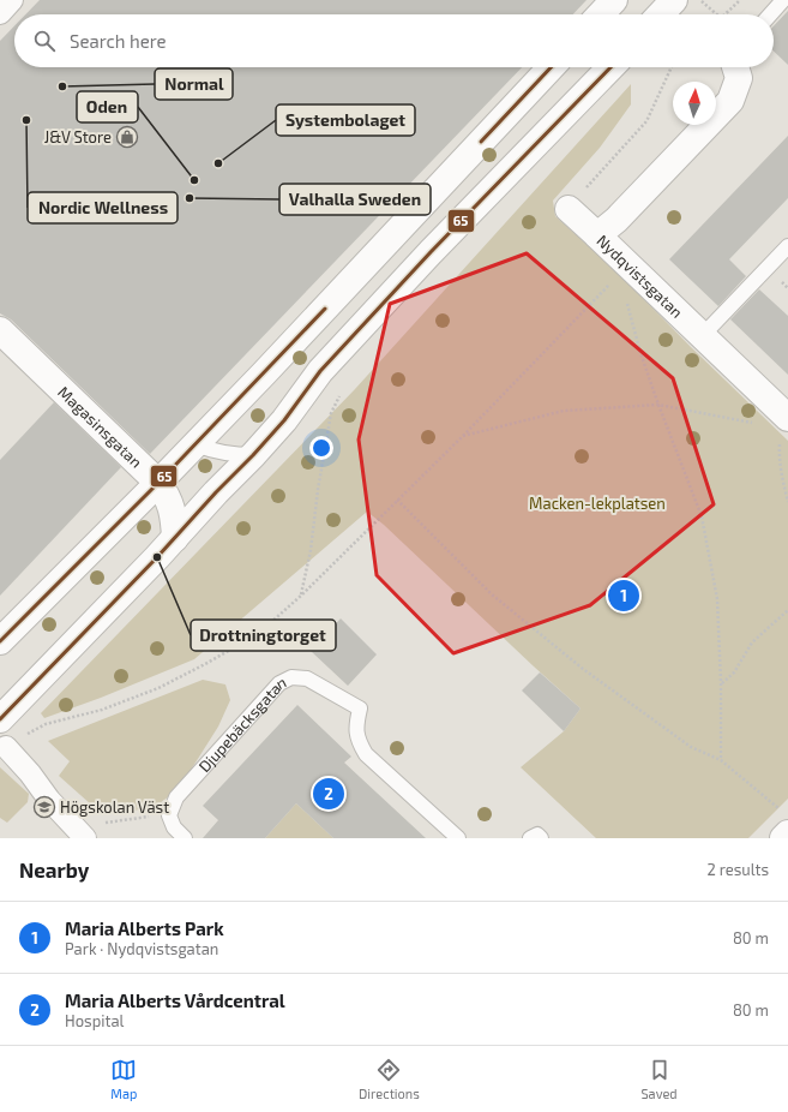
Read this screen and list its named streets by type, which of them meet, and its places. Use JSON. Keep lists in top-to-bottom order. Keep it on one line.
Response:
{"streets":{"street":["Nydqvistsgatan","Magasinsgatan"],"lane":["Djupebäcksgatan"]},"parks":["Macken-lekplatsen"],"places":{"other":["Normal","Nordic Wellness","Systembolaget","Oden","Valhalla Sweden","Drottningtorget"],"shop":["J&V Store"],"school or university":["Högskolan Väst"]},"lines":["transit line 65"],"north":"top","page":{"search":"Search here","pins":["1","2"],"heading":["Nearby","2 results"],"list":[{"mark":"1","name":"Maria Alberts Park","note":"Park · Nydqvistsgatan","value":"80 m"},{"mark":"2","name":"Maria Alberts Vårdcentral","note":"Hospital","value":"80 m"}],"nav":["Map","Directions","Saved"]}}
